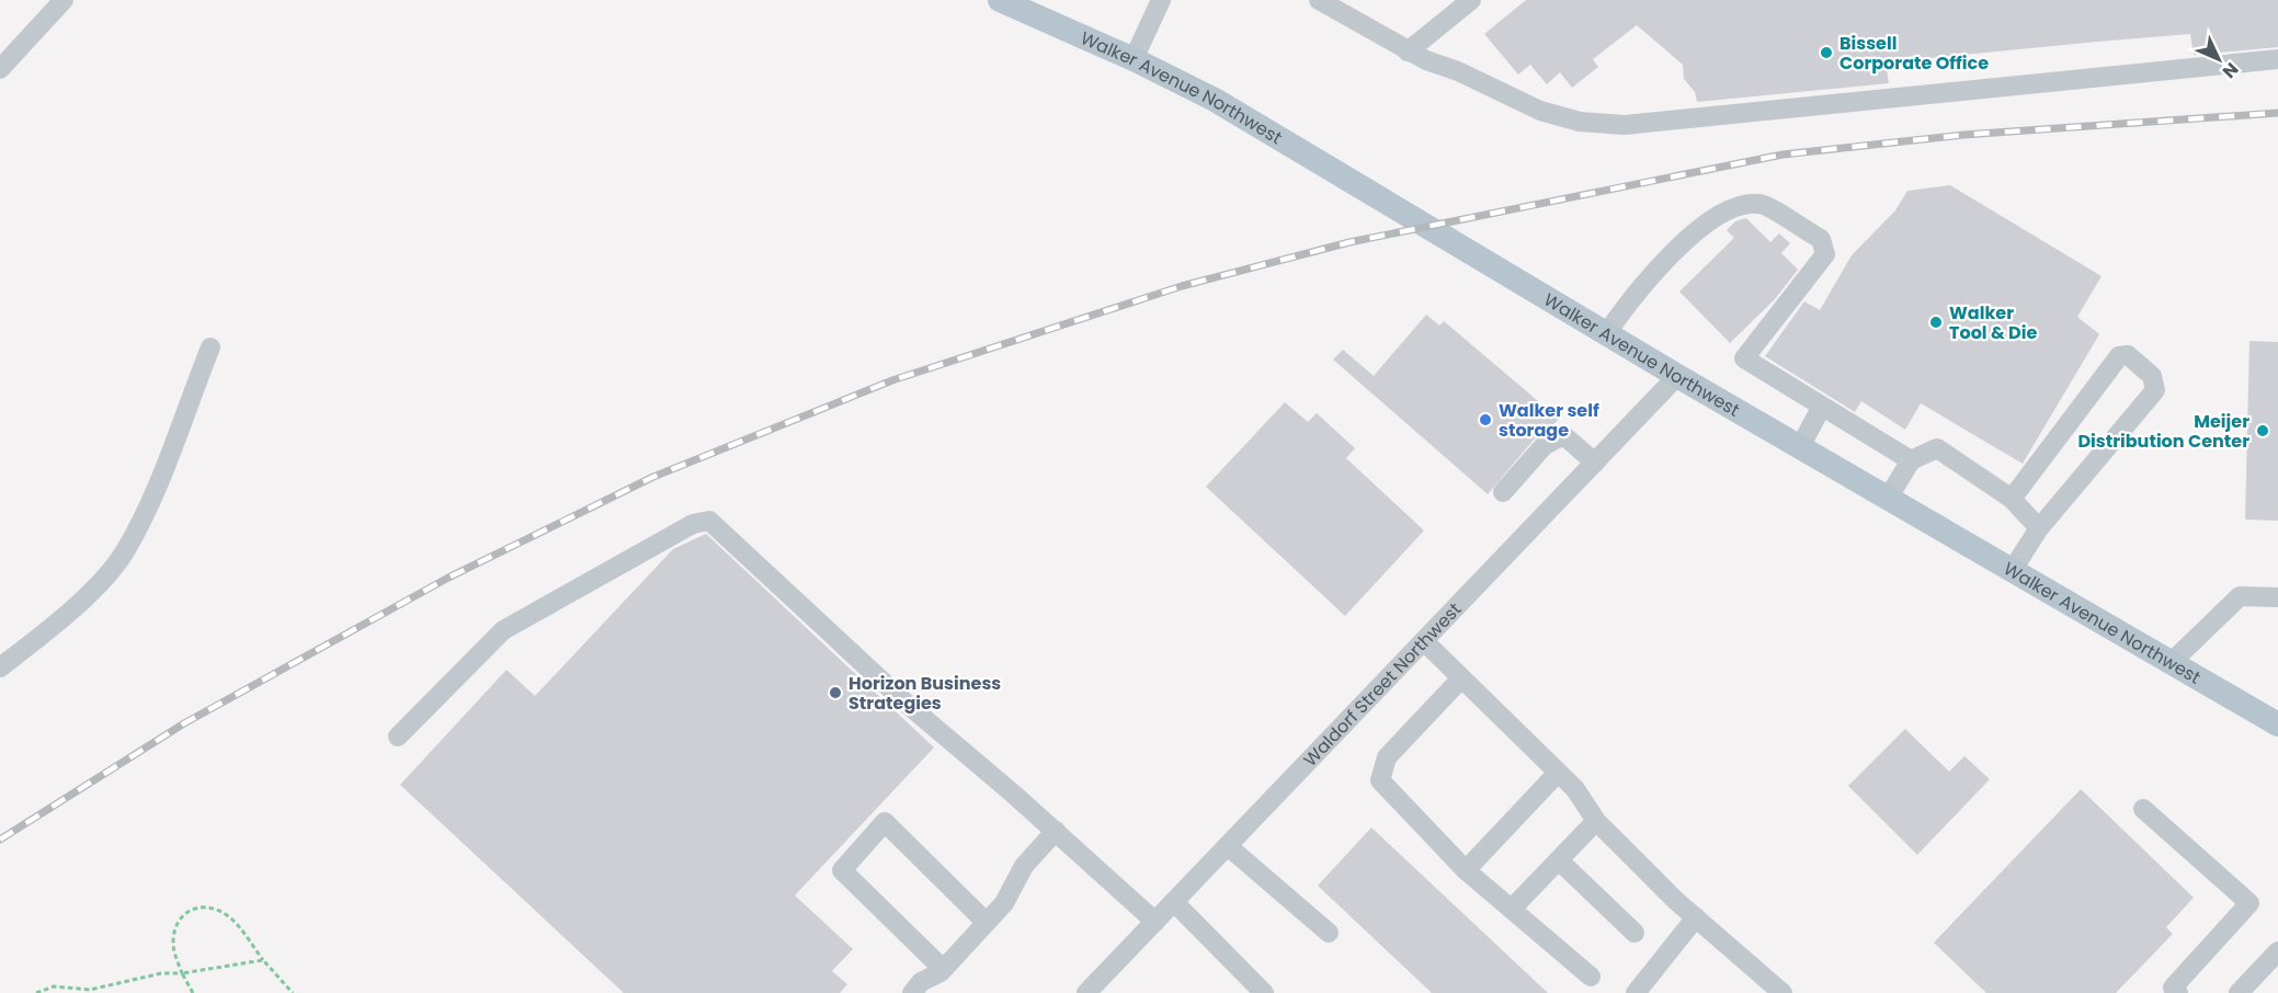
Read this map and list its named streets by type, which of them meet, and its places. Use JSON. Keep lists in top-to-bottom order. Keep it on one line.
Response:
{"streets":{"main road":["Walker Avenue Northwest"],"street":["Waldorf Street Northwest"]},"crossings":[["Walker Avenue Northwest","Waldorf Street Northwest"]],"places":["Bissell Corporate Office","Walker Tool & Die","Walker self storage","Meijer Distribution Center","Horizon Business Strategies"],"north":"bottom right"}
